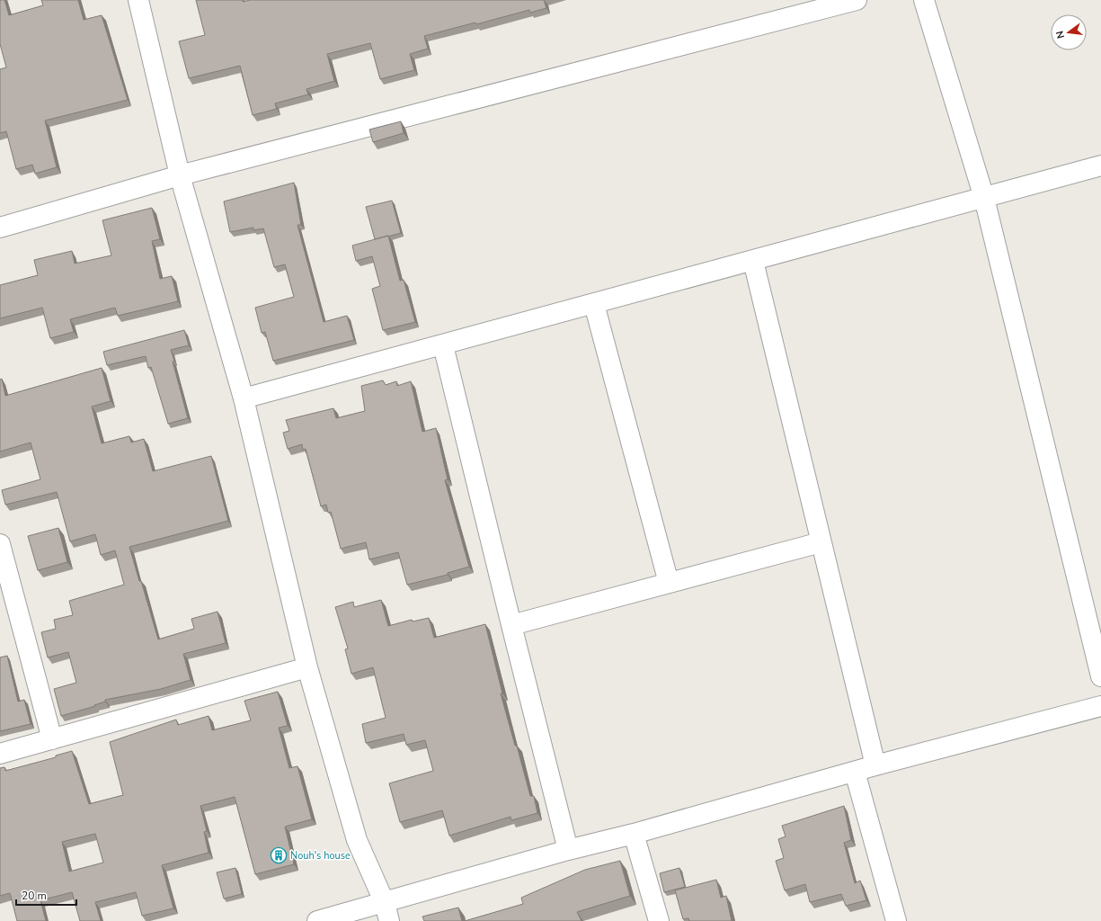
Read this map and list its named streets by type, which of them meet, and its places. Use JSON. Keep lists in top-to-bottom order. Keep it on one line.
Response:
{"places":{"building":["Nouh's house"]},"scale_bar":"20 m","north":"left"}
